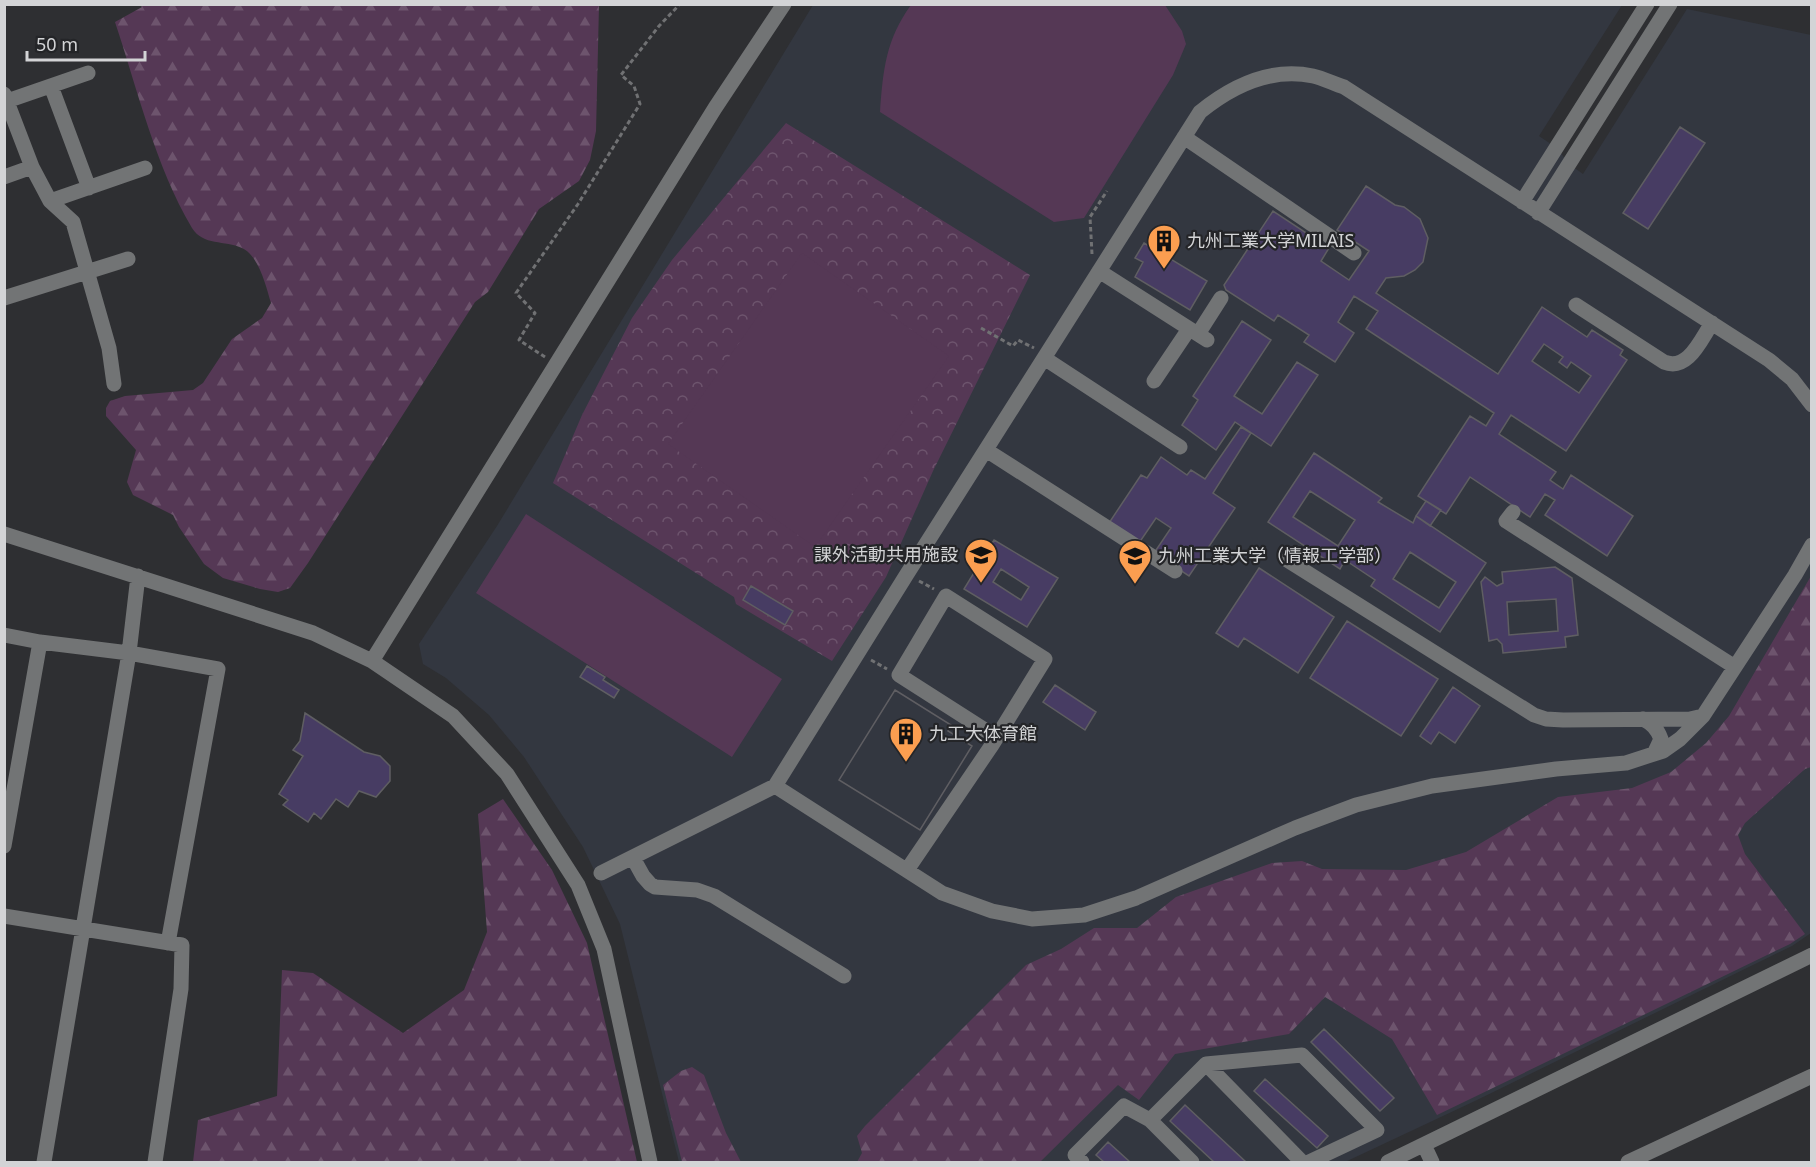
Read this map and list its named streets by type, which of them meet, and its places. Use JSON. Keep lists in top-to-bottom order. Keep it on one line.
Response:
{"places":{"building":["九州工業大学MILAIS","九工大体育館"],"school or university":["課外活動共用施設","九州工業大学（情報工学部）"]},"scale_bar":"50 m"}
